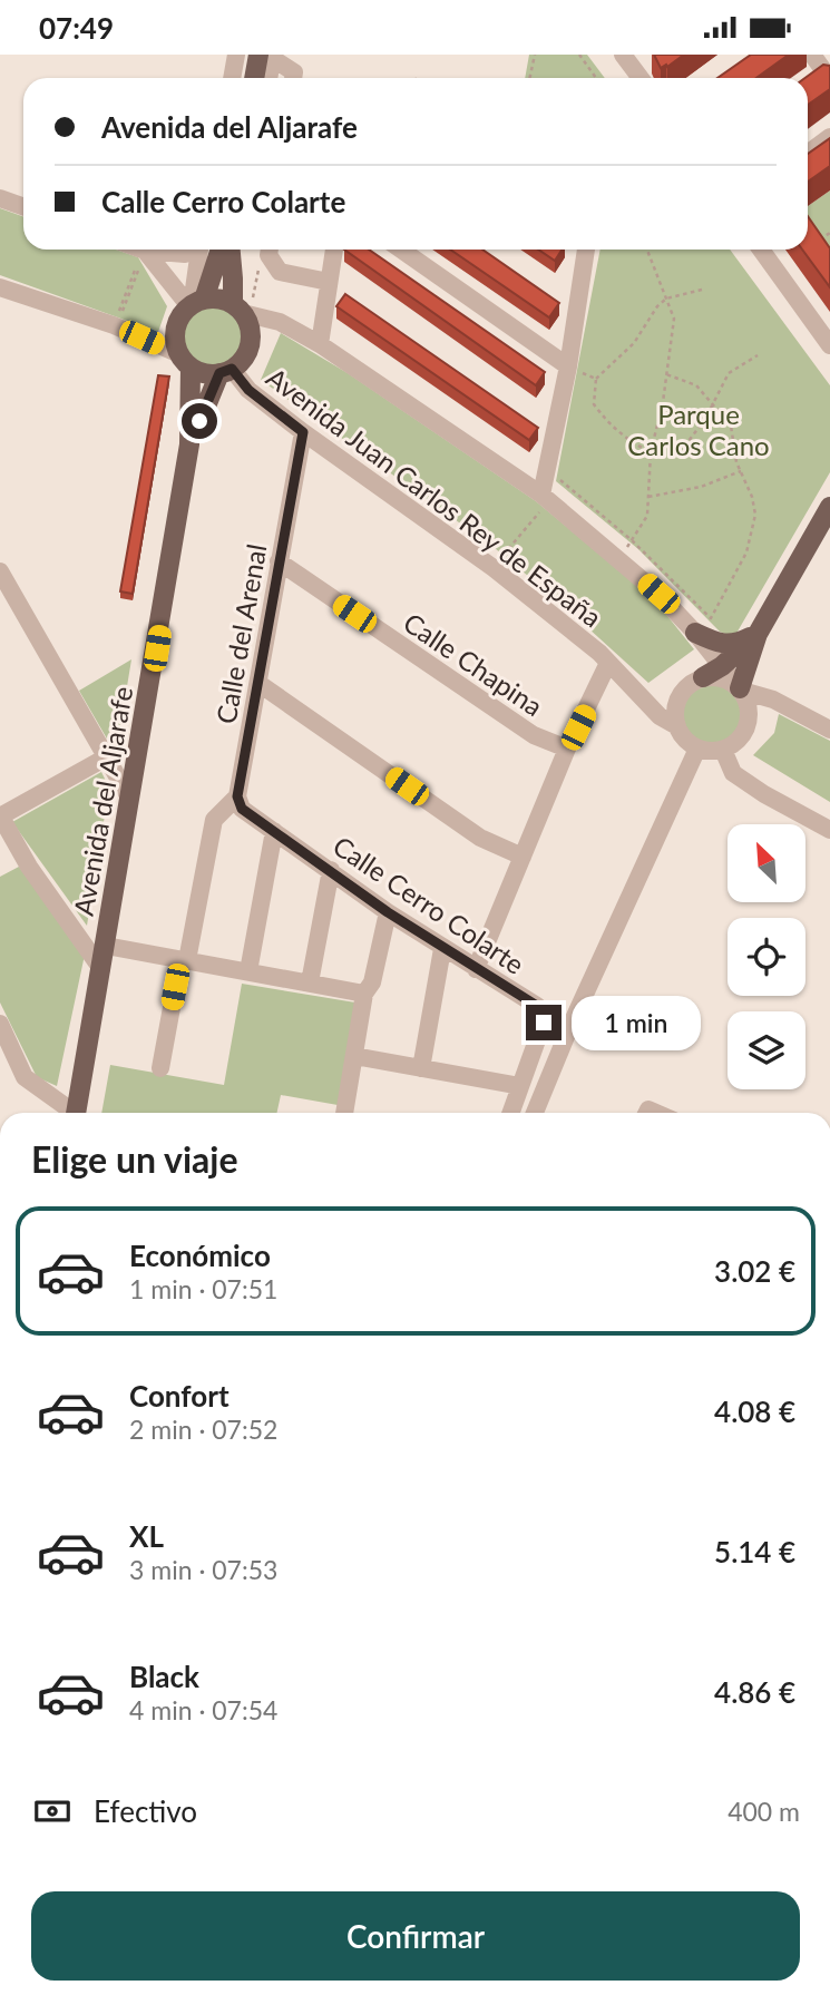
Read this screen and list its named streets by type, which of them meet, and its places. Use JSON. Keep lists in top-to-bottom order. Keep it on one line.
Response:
{"streets":{"main road":["Avenida del Aljarafe"],"street":["Avenida Juan Carlos Rey de España","Calle del Arenal","Calle Chapina","Calle Cerro Colarte"]},"crossings":[["Avenida Juan Carlos Rey de España","Calle del Arenal"],["Avenida Juan Carlos Rey de España","Avenida del Aljarafe"],["Calle del Arenal","Calle Chapina"],["Calle del Arenal","Calle Cerro Colarte"]],"parks":["Parque Carlos Cano"],"north":"top left","page":{"status":"07:49","banner":["Avenida del Aljarafe","Calle Cerro Colarte"],"bubble":"1 min","heading":"Elige un viaje","list":[{"name":"Económico","note":"1 min · 07:51","value":"3.02 €"},{"name":"Confort","note":"2 min · 07:52","value":"4.08 €"},{"name":"XL","note":"3 min · 07:53","value":"5.14 €"},{"name":"Black","note":"4 min · 07:54","value":"4.86 €"}],"pay":["Efectivo","400 m"],"buttons":"Confirmar"}}
